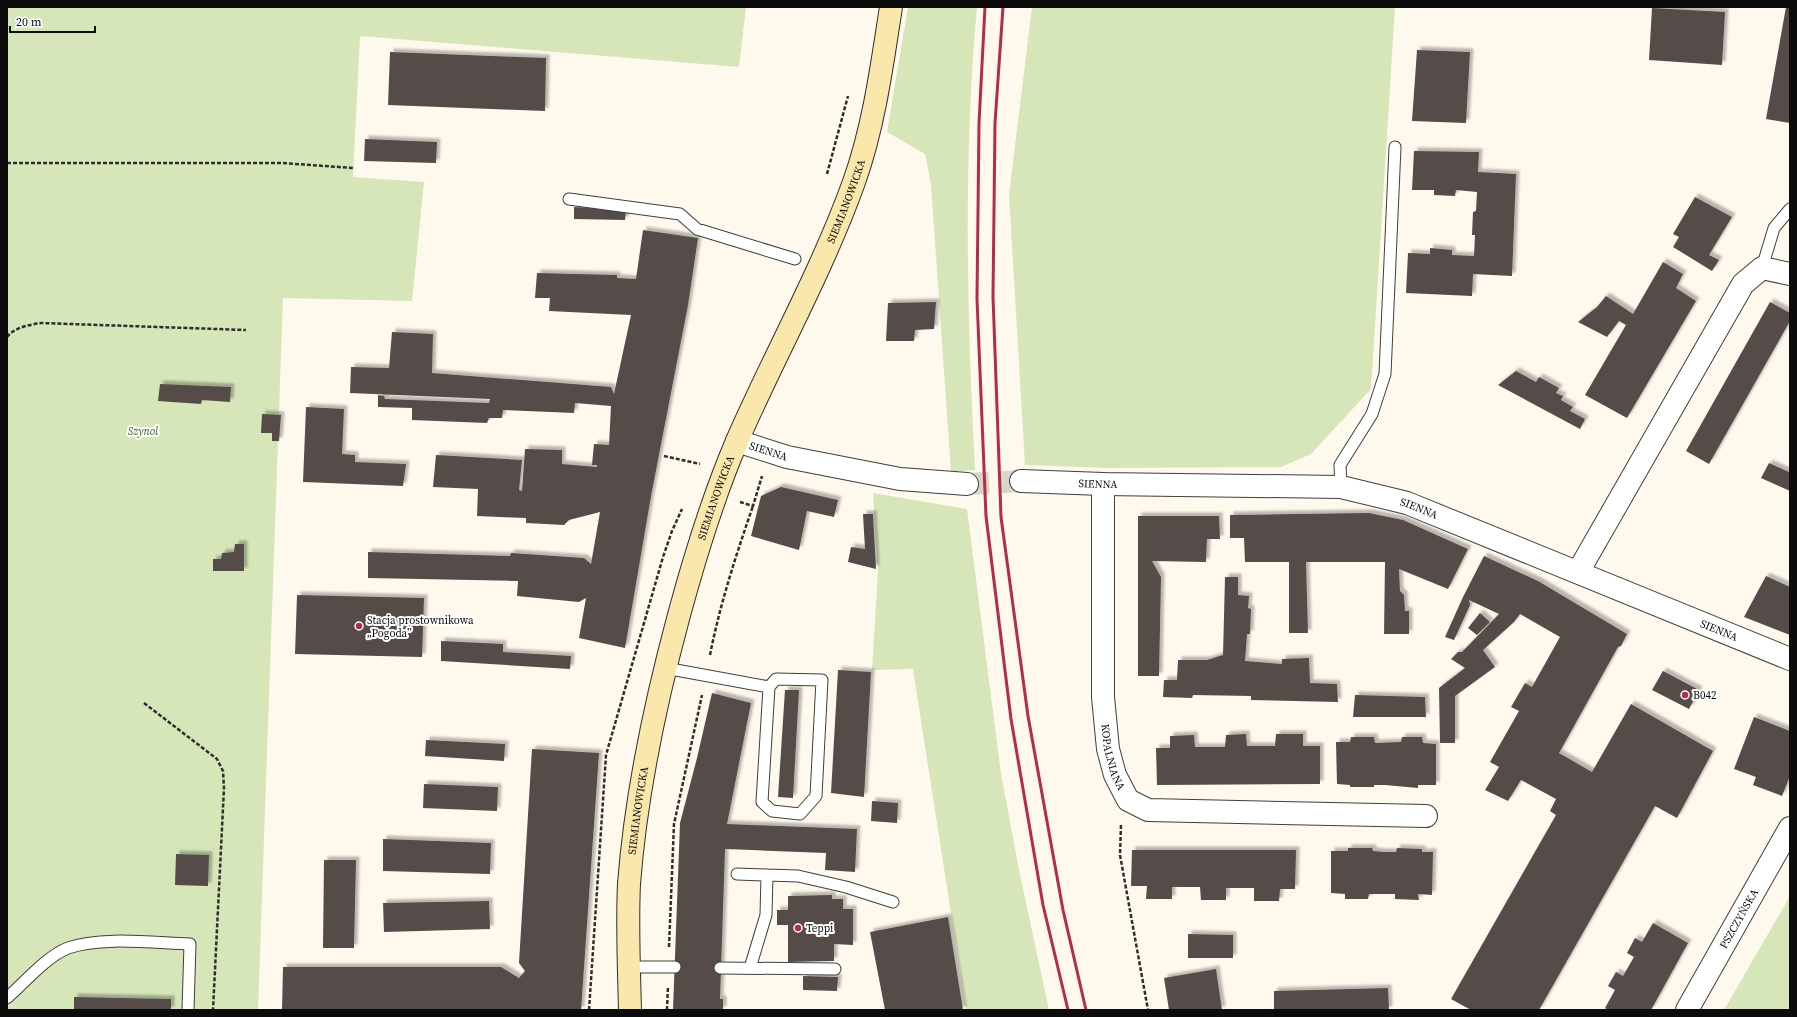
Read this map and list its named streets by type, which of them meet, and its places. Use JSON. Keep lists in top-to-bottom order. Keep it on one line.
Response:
{"streets":{"main road":["SIEMIANOWICKA"],"street":["SIENNA","KOPALNIANA","PSZCZYŃSKA"]},"crossings":[["SIEMIANOWICKA","SIENNA"],["SIENNA","KOPALNIANA"]],"parks":["Szynol"],"places":["Stacja prostownikowa „Pogoda”","B042","Teppi"],"scale_bar":"20 m"}
